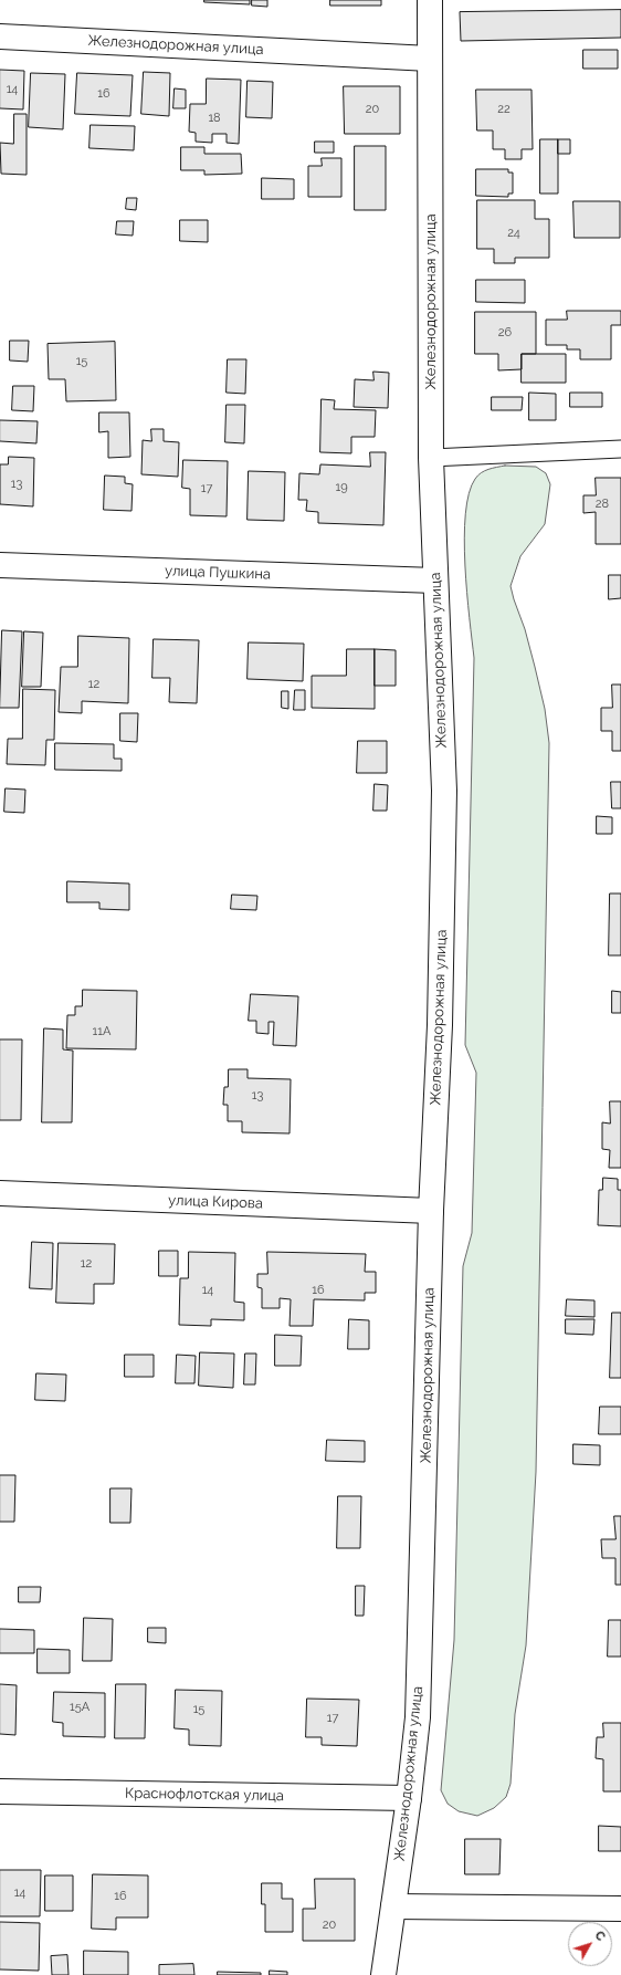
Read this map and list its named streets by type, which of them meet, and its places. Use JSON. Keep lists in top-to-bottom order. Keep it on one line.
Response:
{"streets":{"street":["Железнодорожная улица","улица Пушкина","улица Кирова","Краснофлотская улица"]},"crossings":[["Железнодорожная улица","улица Пушкина"],["Железнодорожная улица","улица Кирова"],["Железнодорожная улица","Краснофлотская улица"]],"house_numbers":["14","16","20","22","18","24","26","15","13","19","17","28","12","11А","13","12","14","16","15А","15","17","14","16","20"],"north":"top right"}
